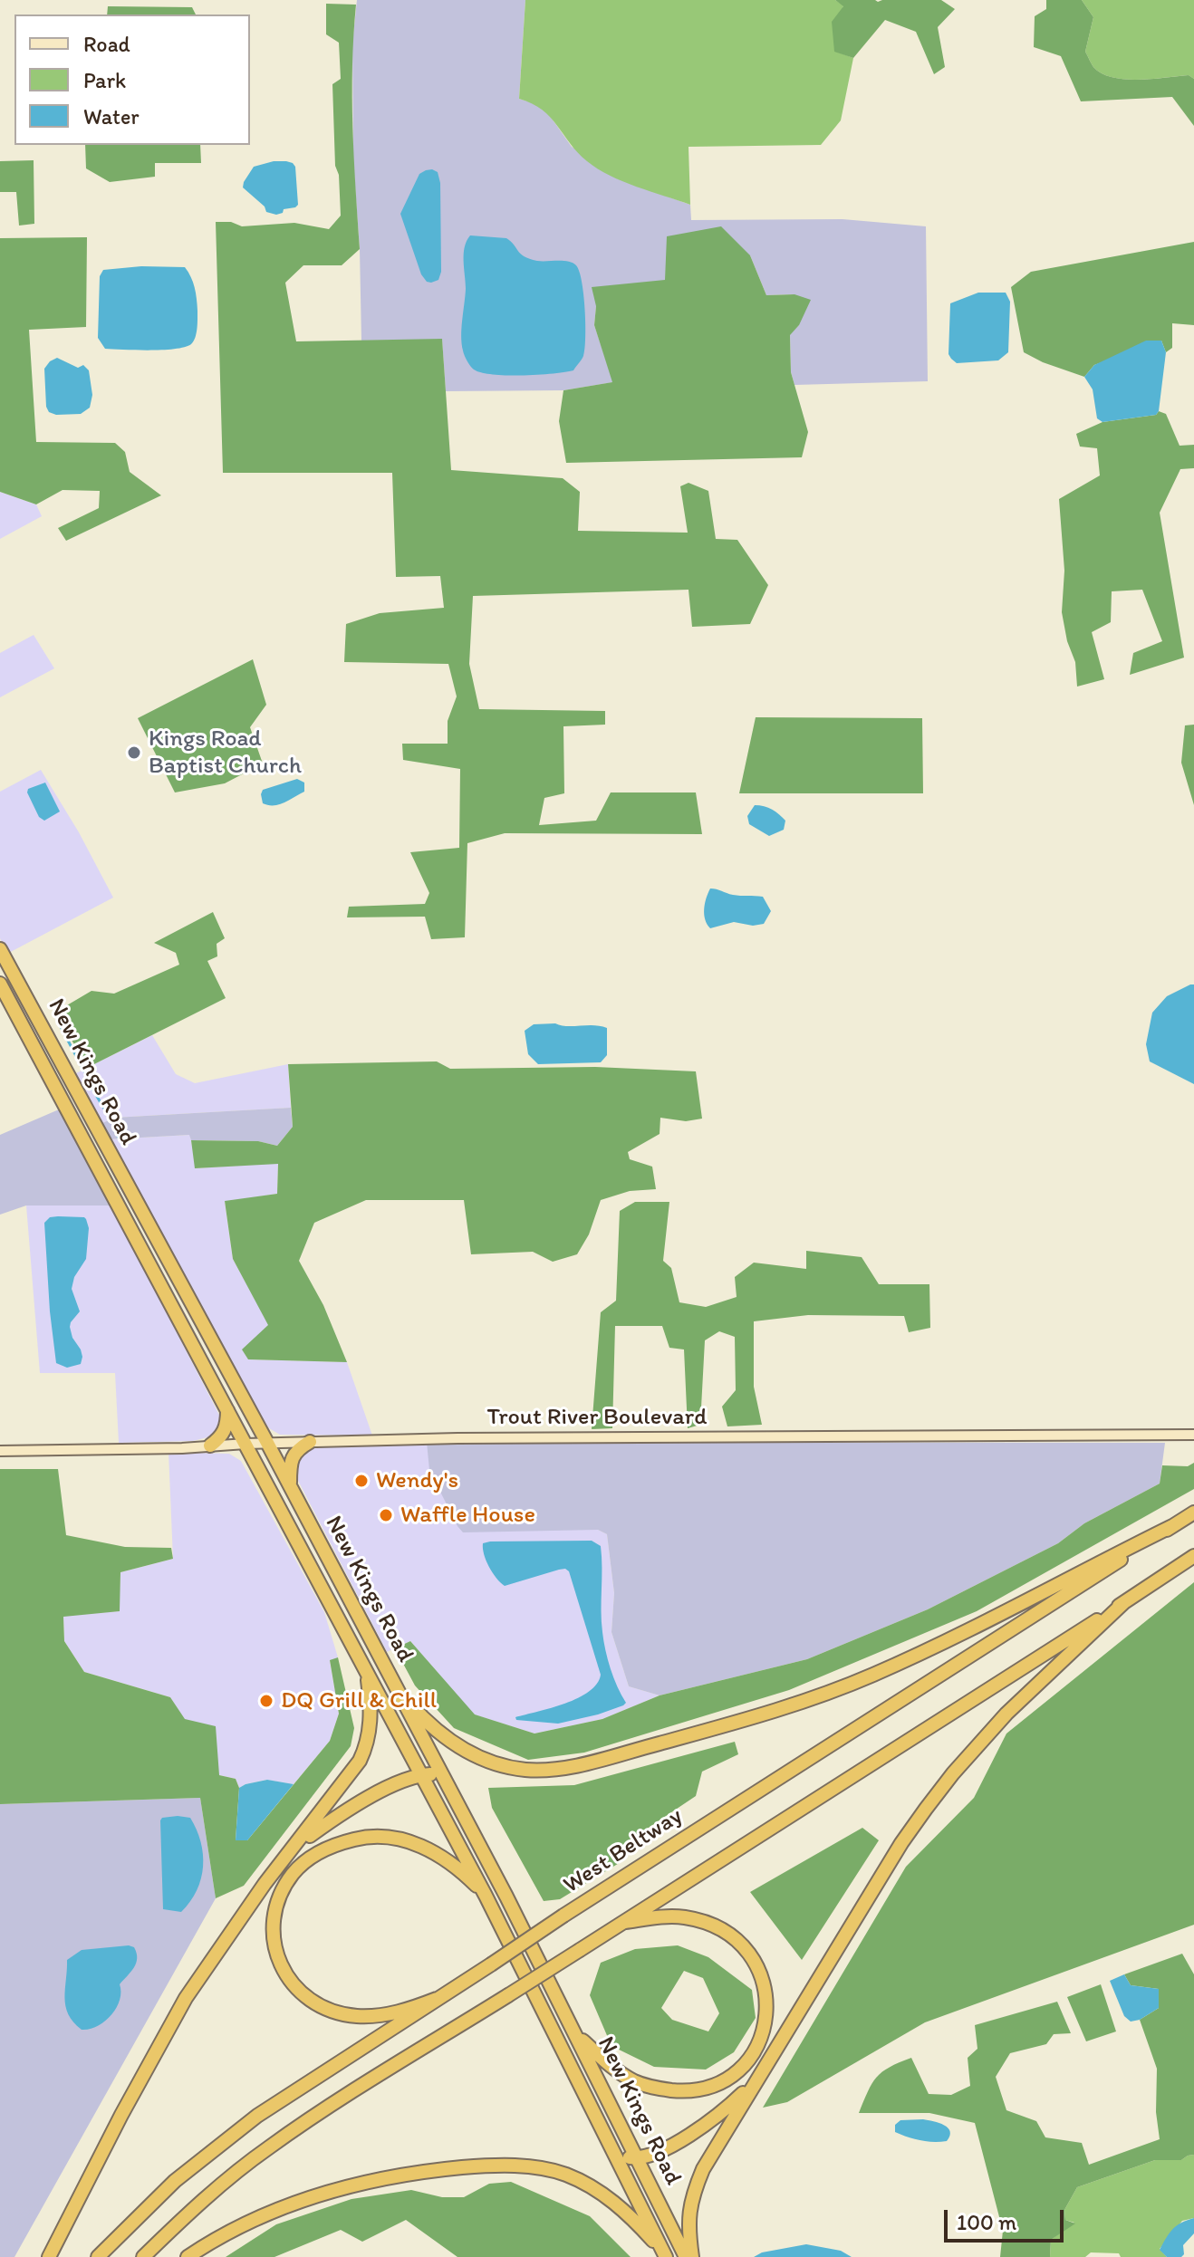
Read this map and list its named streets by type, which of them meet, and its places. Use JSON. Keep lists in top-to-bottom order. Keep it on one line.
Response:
{"streets":{"highway":["New Kings Road","West Beltway"],"street":["Trout River Boulevard"]},"crossings":[["New Kings Road","Trout River Boulevard"]],"places":["Kings Road Baptist Church","Wendy's","Waffle House","DQ Grill & Chill"],"legend":["Road","Park","Water"],"scale_bar":"100 m"}
